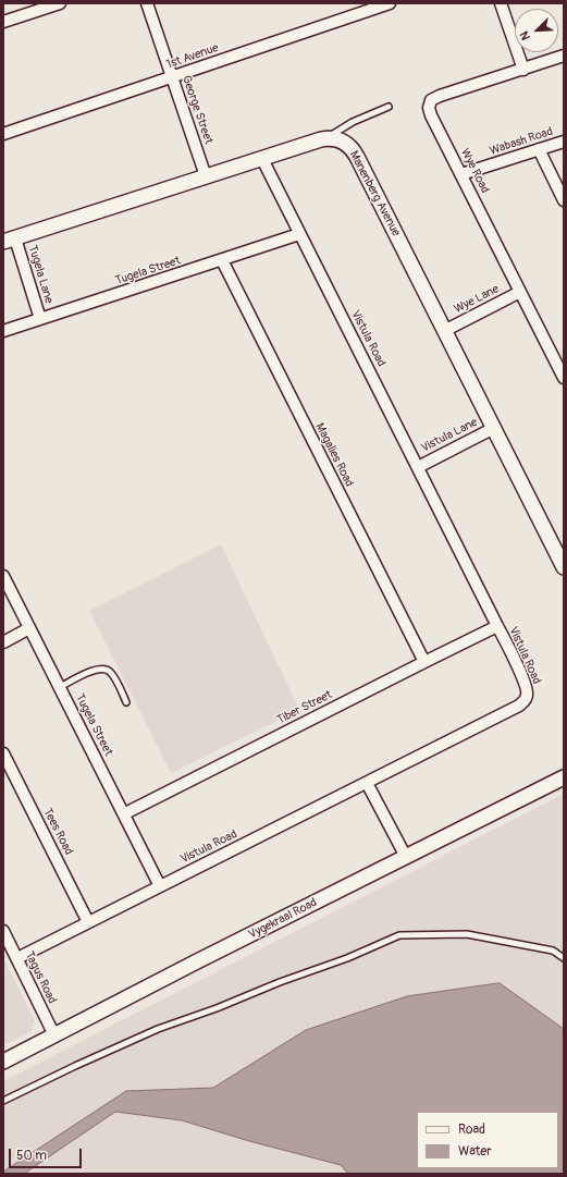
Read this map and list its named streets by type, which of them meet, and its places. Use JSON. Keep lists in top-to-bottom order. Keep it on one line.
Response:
{"streets":{"street":["1st Avenue","George Street","Wabash Road","Wye Road","Manenberg Avenue","Tugela Street","Tugela Lane","Wye Lane","Vistula Road","Vistula Lane","Magalies Road","Tiber Street","Tees Road","Vygekraal Road","Tagus Road"]},"crossings":[["1st Avenue","George Street"],["Wabash Road","Wye Road"],["Wye Road","Wye Lane"],["Manenberg Avenue","Wye Lane"],["Manenberg Avenue","Vistula Lane"],["Tugela Street","Tugela Lane"],["Tugela Street","Vistula Road"],["Tugela Street","Magalies Road"],["Tugela Street","Tiber Street"],["Vistula Road","Vistula Lane"],["Vistula Road","Tiber Street"],["Vistula Road","Tees Road"],["Vistula Road","Tagus Road"],["Magalies Road","Tiber Street"],["Vygekraal Road","Tagus Road"]],"legend":["Road","Water"],"scale_bar":"50 m","north":"bottom left"}
